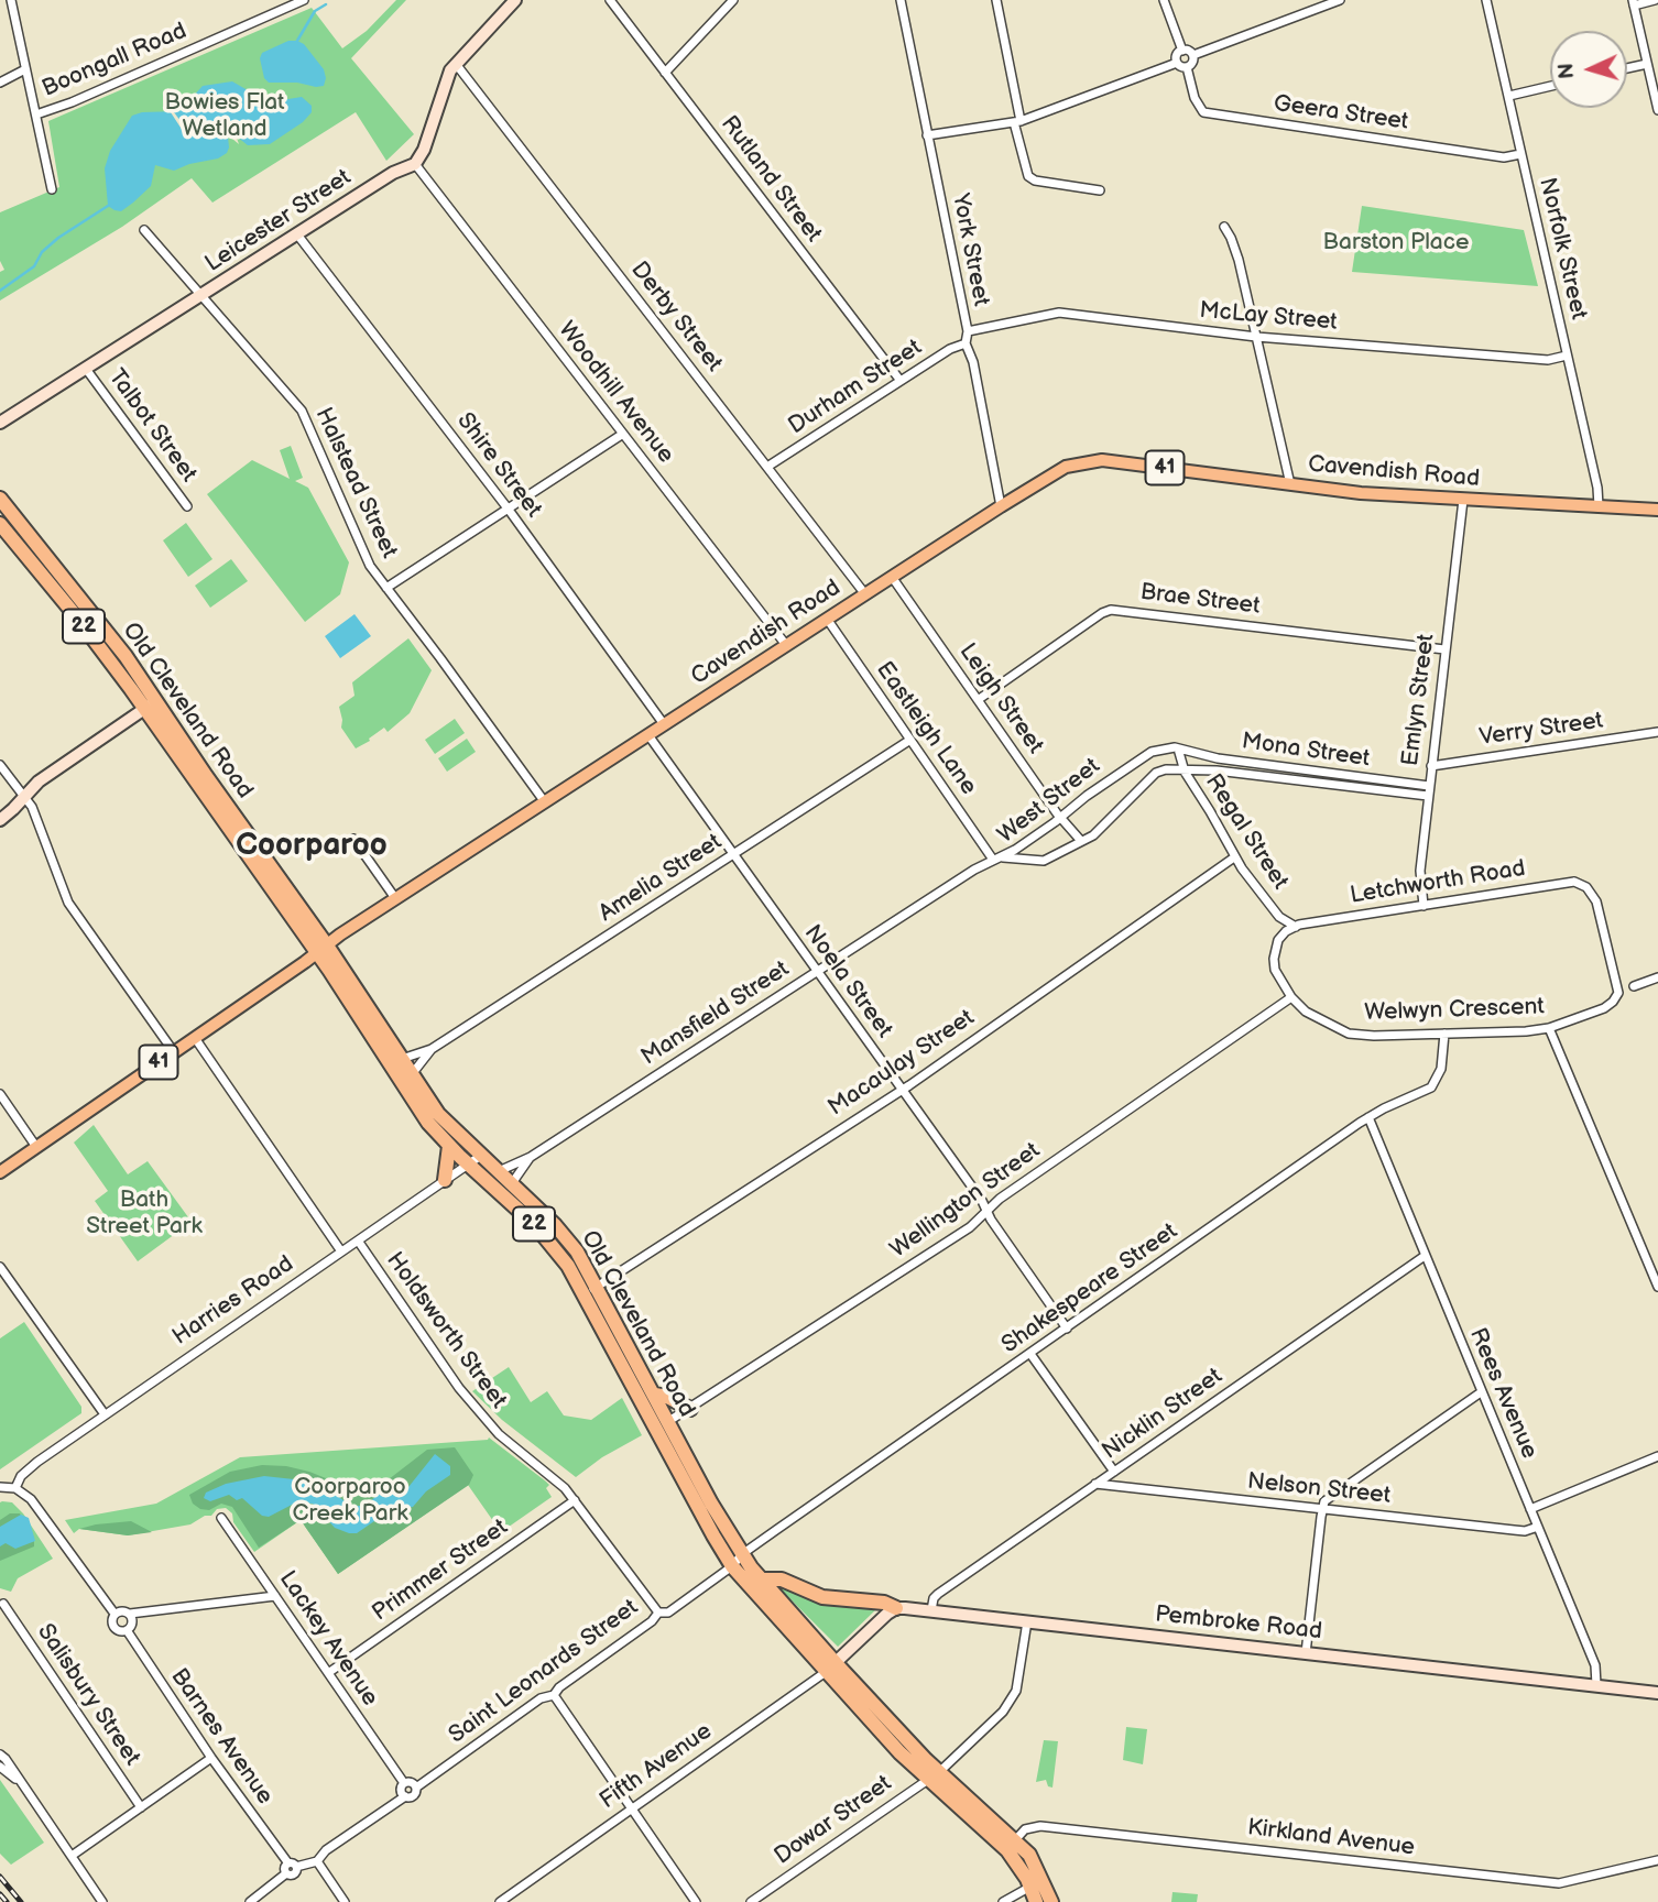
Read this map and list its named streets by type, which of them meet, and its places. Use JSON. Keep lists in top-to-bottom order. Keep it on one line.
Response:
{"streets":{"highway":["22","Old Cleveland Road"],"main road":["41","Cavendish Road"],"street":["Boongall Road","Geera Street","Rutland Street","Leicester Street","Norfolk Street","York Street","Derby Street","McLay Street","Durham Street","Woodhill Avenue","Talbot Street","Shire Street","Halstead Street","Brae Street","Leigh Street","Emlyn Street","Eastleigh Lane","Verry Street","Mona Street","West Street","Regal Street","Amelia Street","Letchworth Road","Noela Street","Welwyn Crescent","Mansfield Street","Macaulay Street","Wellington Street","Shakespeare Street","Harries Road","Holdsworth Street","Rees Avenue","Nicklin Street","Nelson Street","Primmer Street","Pembroke Road","Lackey Avenue","Saint Leonards Street","Salisbury Street","Barnes Avenue","Fifth Avenue","Dowar Street","Kirkland Avenue"]},"crossings":[["Geera Street","Norfolk Street"],["Rutland Street","Durham Street"],["Leicester Street","Woodhill Avenue"],["Leicester Street","Talbot Street"],["Leicester Street","Shire Street"],["Leicester Street","Halstead Street"],["Norfolk Street","McLay Street"],["Norfolk Street","Cavendish Road"],["York Street","McLay Street"],["York Street","Durham Street"],["York Street","Cavendish Road"],["Derby Street","Durham Street"],["Derby Street","Cavendish Road"],["Woodhill Avenue","Cavendish Road"],["Shire Street","Cavendish Road"],["Cavendish Road","Halstead Street"],["Cavendish Road","Leigh Street"],["Cavendish Road","Emlyn Street"],["Cavendish Road","Old Cleveland Road"],["Cavendish Road","Eastleigh Lane"],["Cavendish Road","Noela Street"],["Brae Street","Leigh Street"],["Brae Street","Emlyn Street"],["Leigh Street","West Street"],["Emlyn Street","Verry Street"],["Emlyn Street","Mona Street"],["Emlyn Street","Letchworth Road"],["Old Cleveland Road","Amelia Street"],["Old Cleveland Road","Mansfield Street"],["Old Cleveland Road","Macaulay Street"],["Old Cleveland Road","Wellington Street"],["Old Cleveland Road","Shakespeare Street"],["Old Cleveland Road","Harries Road"],["Old Cleveland Road","Saint Leonards Street"],["Old Cleveland Road","Fifth Avenue"],["Old Cleveland Road","Dowar Street"],["Old Cleveland Road","Kirkland Avenue"],["Eastleigh Lane","Amelia Street"],["Eastleigh Lane","Mansfield Street"],["Mona Street","West Street"],["Mona Street","Regal Street"],["West Street","Regal Street"],["West Street","Mansfield Street"],["Regal Street","Letchworth Road"],["Regal Street","Welwyn Crescent"],["Regal Street","Macaulay Street"],["Amelia Street","Noela Street"],["Letchworth Road","Welwyn Crescent"],["Noela Street","Mansfield Street"],["Noela Street","Macaulay Street"],["Noela Street","Wellington Street"],["Noela Street","Shakespeare Street"],["Welwyn Crescent","Wellington Street"],["Welwyn Crescent","Shakespeare Street"],["Shakespeare Street","Rees Avenue"],["Shakespeare Street","Saint Leonards Street"],["Harries Road","Holdsworth Street"],["Holdsworth Street","Primmer Street"],["Holdsworth Street","Saint Leonards Street"],["Rees Avenue","Nicklin Street"],["Rees Avenue","Nelson Street"],["Rees Avenue","Pembroke Road"],["Nicklin Street","Nelson Street"],["Nicklin Street","Pembroke Road"],["Primmer Street","Lackey Avenue"],["Pembroke Road","Dowar Street"],["Lackey Avenue","Saint Leonards Street"]],"districts":["Coorparoo"],"parks":["Bowies Flat Wetland","Barston Place","Bath Street Park","Coorparoo Creek Park"],"north":"left"}
